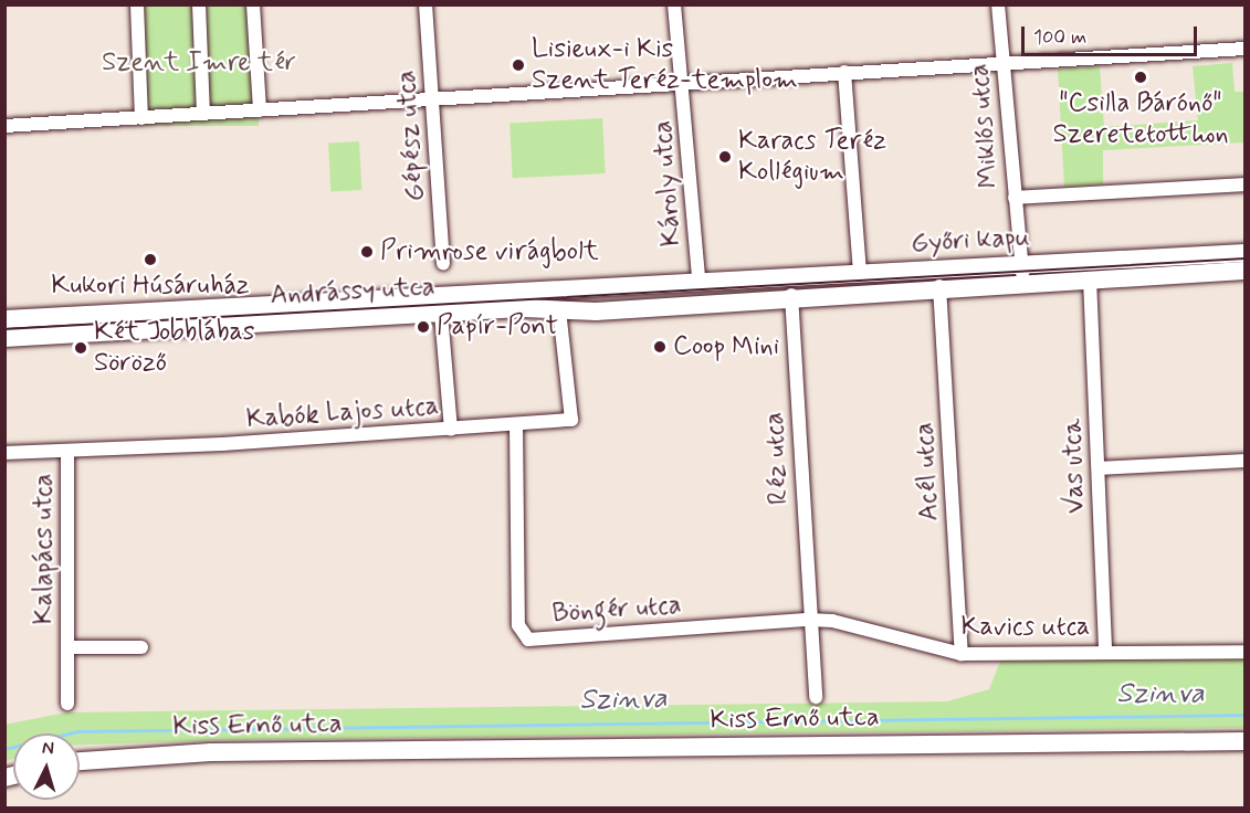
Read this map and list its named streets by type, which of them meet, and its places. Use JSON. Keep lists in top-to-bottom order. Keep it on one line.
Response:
{"streets":{"street":["Miklós utca","Gépész utca","Károly utca","Győri kapu","Andrássy utca","Kabók Lajos utca","Réz utca","Vas utca","Acél utca","Kalapács utca","Böngér utca","Kavics utca","Kiss Ernő utca"]},"crossings":[["Miklós utca","Győri kapu"],["Károly utca","Győri kapu"],["Károly utca","Andrássy utca"],["Győri kapu","Andrássy utca"],["Győri kapu","Réz utca"],["Győri kapu","Vas utca"],["Győri kapu","Acél utca"],["Andrássy utca","Kabók Lajos utca"],["Kabók Lajos utca","Kalapács utca"],["Kabók Lajos utca","Böngér utca"],["Réz utca","Böngér utca"],["Réz utca","Kavics utca"],["Vas utca","Kavics utca"],["Acél utca","Kavics utca"],["Böngér utca","Kavics utca"]],"water":["Szinva"],"parks":["Szent Imre tér"],"places":["Lisieux-i Kis Szent Teréz-templom","\"Csilla Bárónő\" Szeretetotthon","Karacs Teréz Kollégium","Primrose virágbolt","Kukori Húsáruház","Papír-Pont","Coop Mini","Két Jobblábas Söröző"],"scale_bar":"100 m","north":"top"}
